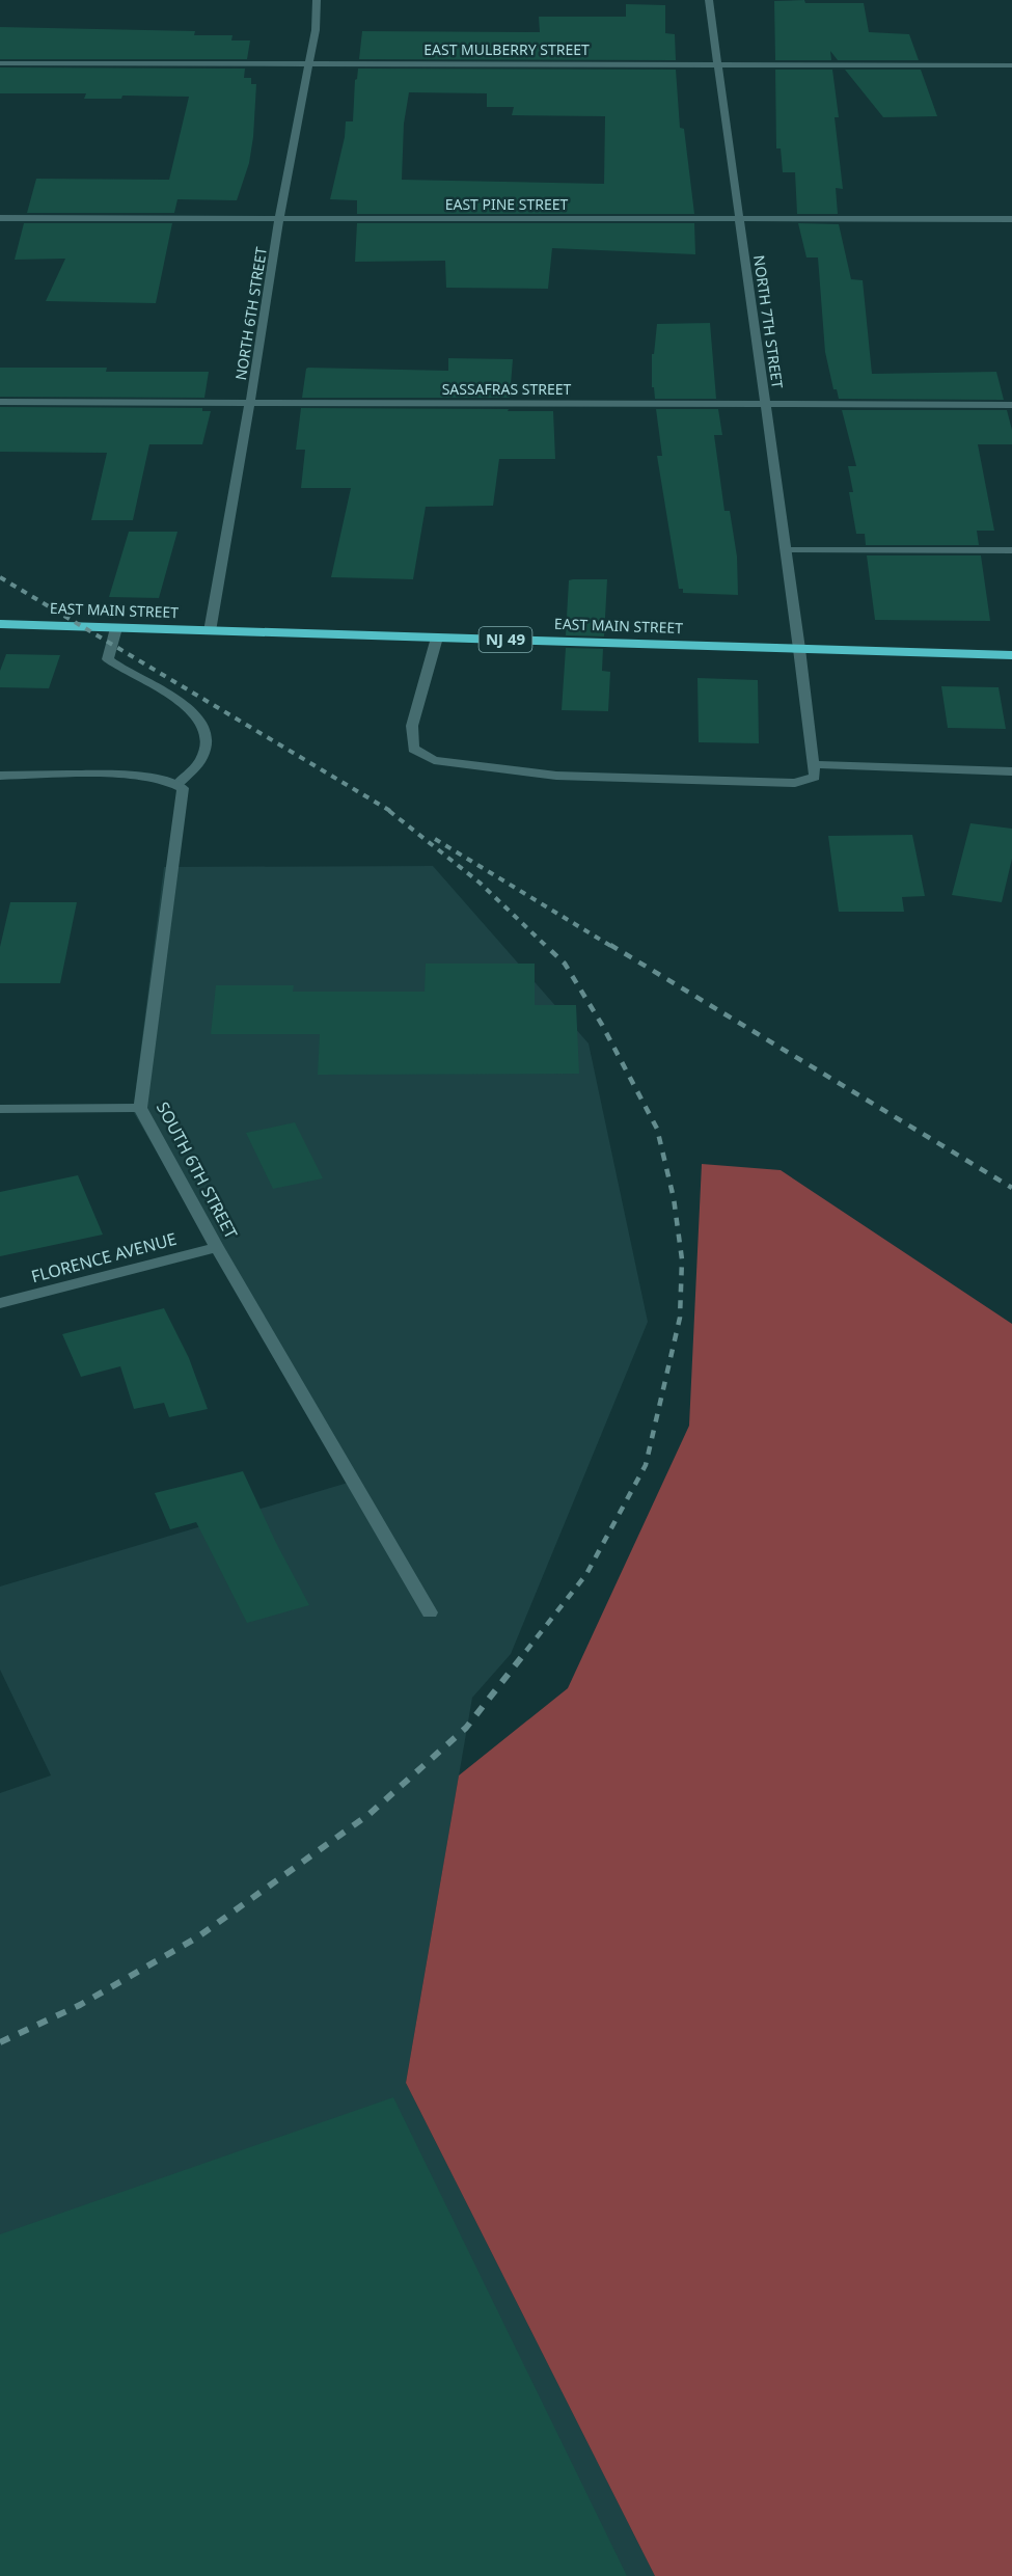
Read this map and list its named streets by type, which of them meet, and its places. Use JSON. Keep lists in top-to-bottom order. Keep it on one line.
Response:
{"streets":{"highway":["EAST MAIN STREET","NJ 49"],"street":["EAST MULBERRY STREET","EAST PINE STREET","NORTH 6TH STREET","NORTH 7TH STREET","SASSAFRAS STREET","SOUTH 6TH STREET","FLORENCE AVENUE"]},"crossings":[["EAST MULBERRY STREET","NORTH 6TH STREET"],["EAST MULBERRY STREET","NORTH 7TH STREET"],["EAST PINE STREET","NORTH 6TH STREET"],["EAST PINE STREET","NORTH 7TH STREET"],["NORTH 6TH STREET","SASSAFRAS STREET"],["NORTH 6TH STREET","EAST MAIN STREET"],["NORTH 7TH STREET","SASSAFRAS STREET"],["NORTH 7TH STREET","EAST MAIN STREET"],["SOUTH 6TH STREET","FLORENCE AVENUE"]]}
